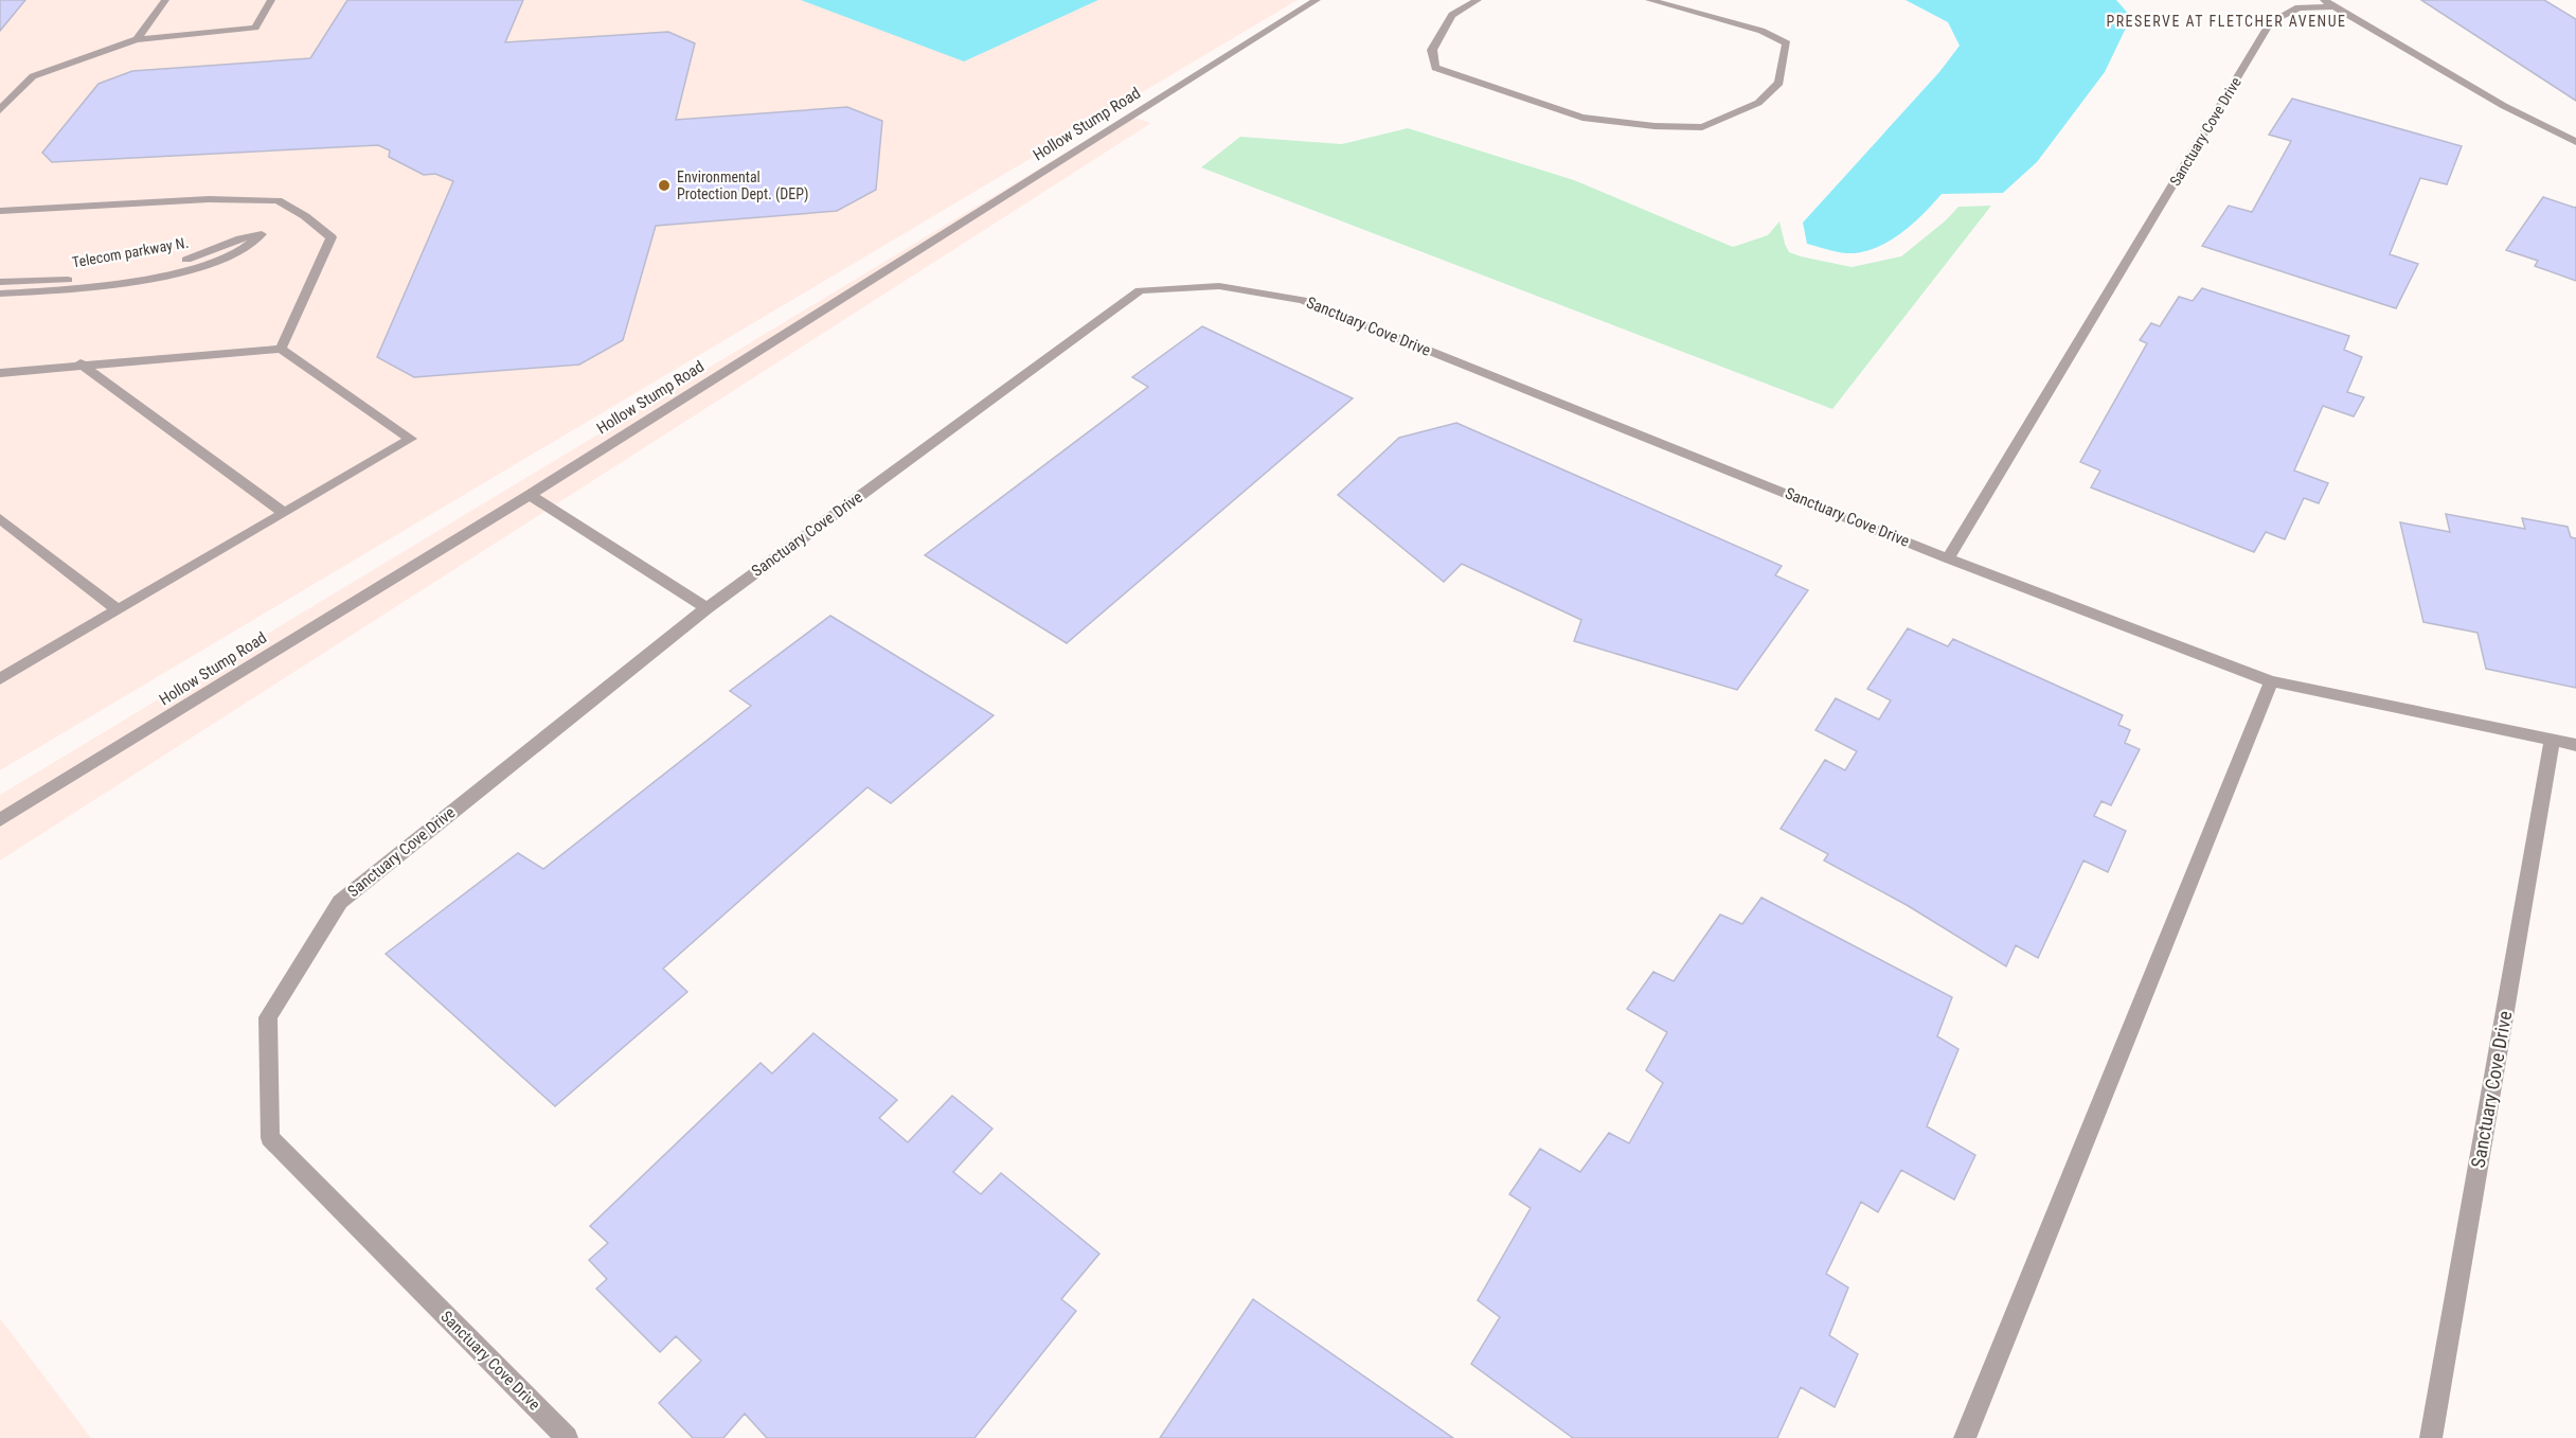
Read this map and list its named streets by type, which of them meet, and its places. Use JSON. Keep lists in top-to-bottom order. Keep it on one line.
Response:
{"streets":{"street":["Hollow Stump Road","Sanctuary Cove Drive","Telecom parkway N."]},"districts":["PRESERVE AT FLETCHER AVENUE"],"places":["Environmental Protection Dept. (DEP)"]}
